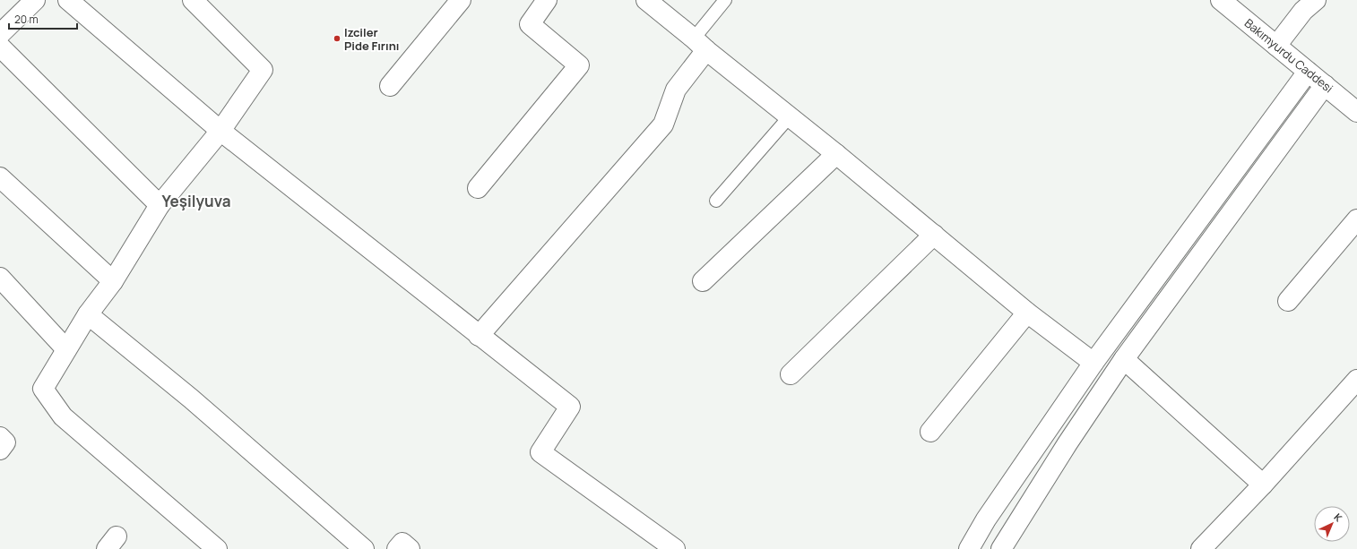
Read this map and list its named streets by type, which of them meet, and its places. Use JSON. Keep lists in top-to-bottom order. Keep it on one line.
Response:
{"streets":{"street":["Bakımyurdu Caddesi"]},"districts":["Yeşilyuva"],"places":["Izciler Pide Fırını"],"scale_bar":"20 m","north":"top right"}
